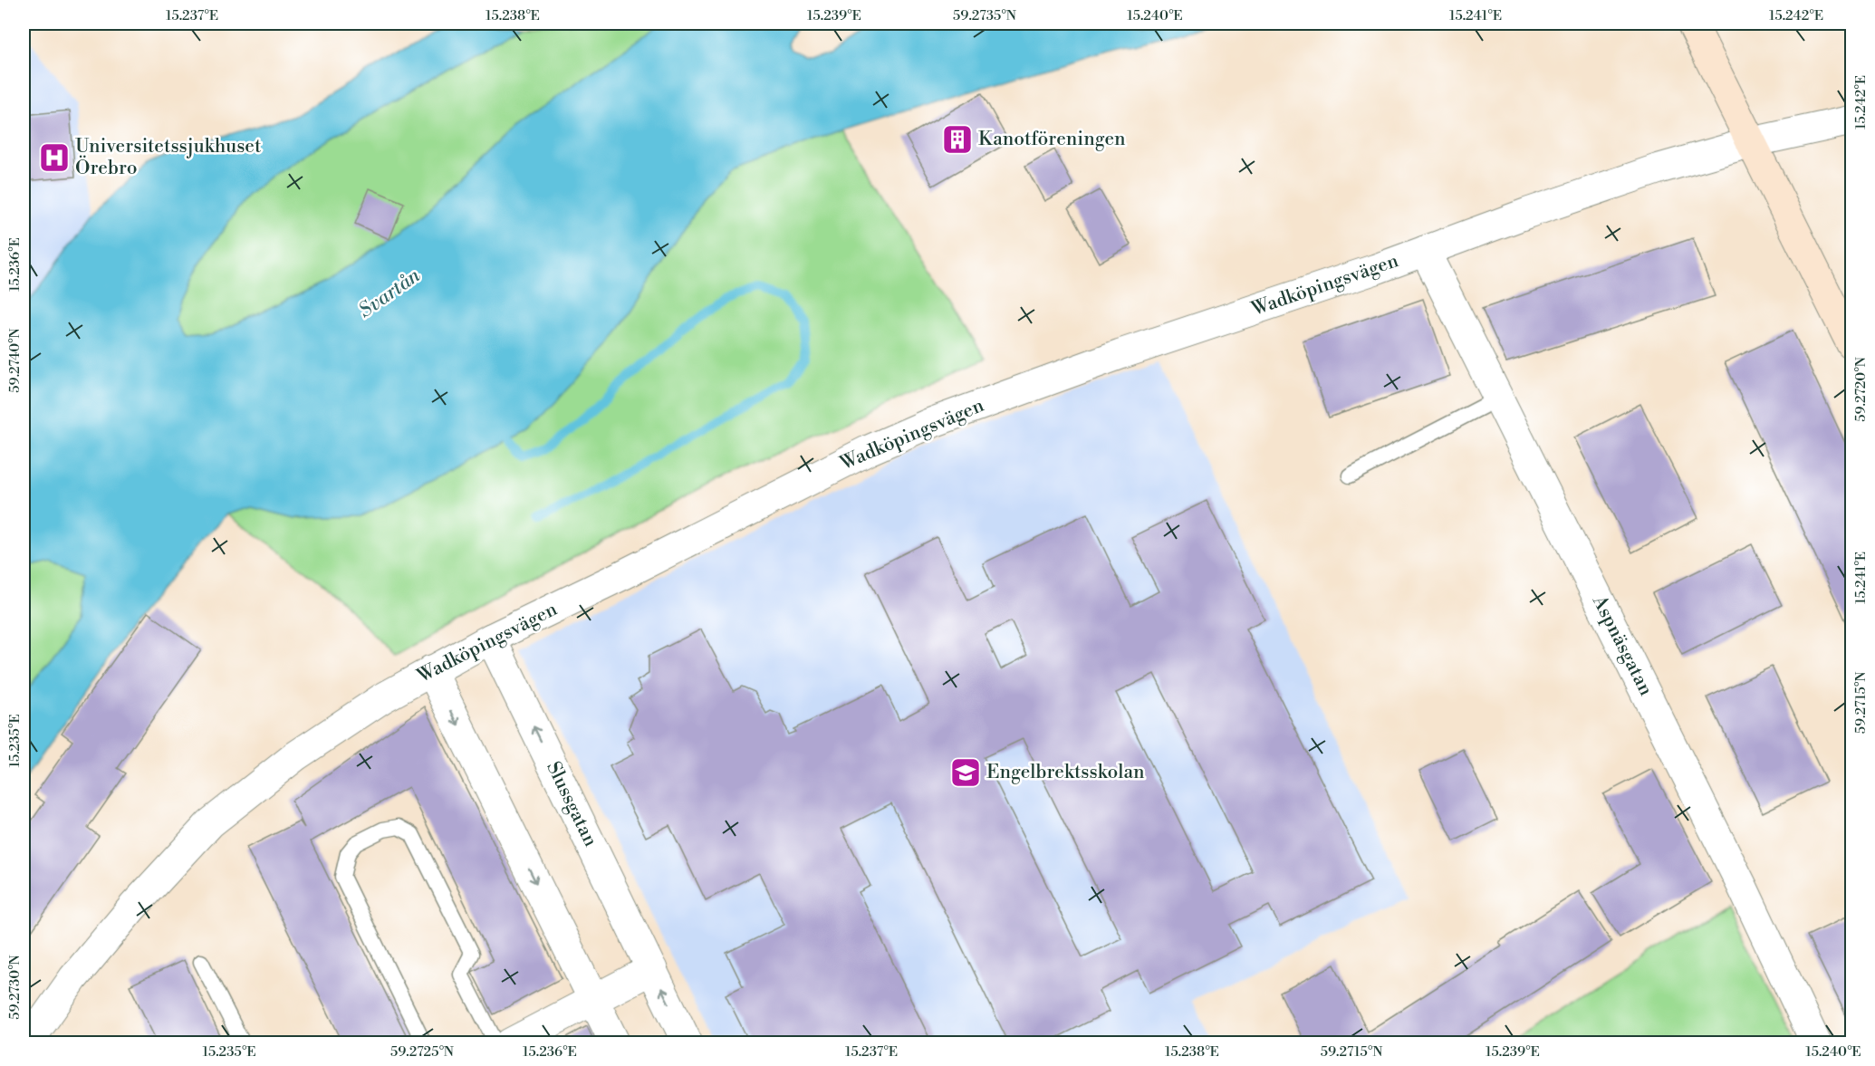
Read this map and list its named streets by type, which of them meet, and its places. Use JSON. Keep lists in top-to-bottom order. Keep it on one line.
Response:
{"streets":{"street":["Wadköpingsvägen","Aspnäsgatan","Slussgatan"]},"crossings":[["Wadköpingsvägen","Aspnäsgatan"],["Wadköpingsvägen","Slussgatan"]],"water":["Svartån"],"places":{"building":["Kanotföreningen"],"hospital":["Universitetssjukhuset Örebro"],"school or university":["Engelbrektsskolan"]},"coordinates":["15.237°E","15.238°E","15.239°E","59.2735°N","15.240°E","15.241°E","15.242°E","15.236°E","59.2740°N","59.2720°N","59.2715°N","15.235°E","59.2730°N","59.2725°N"]}
